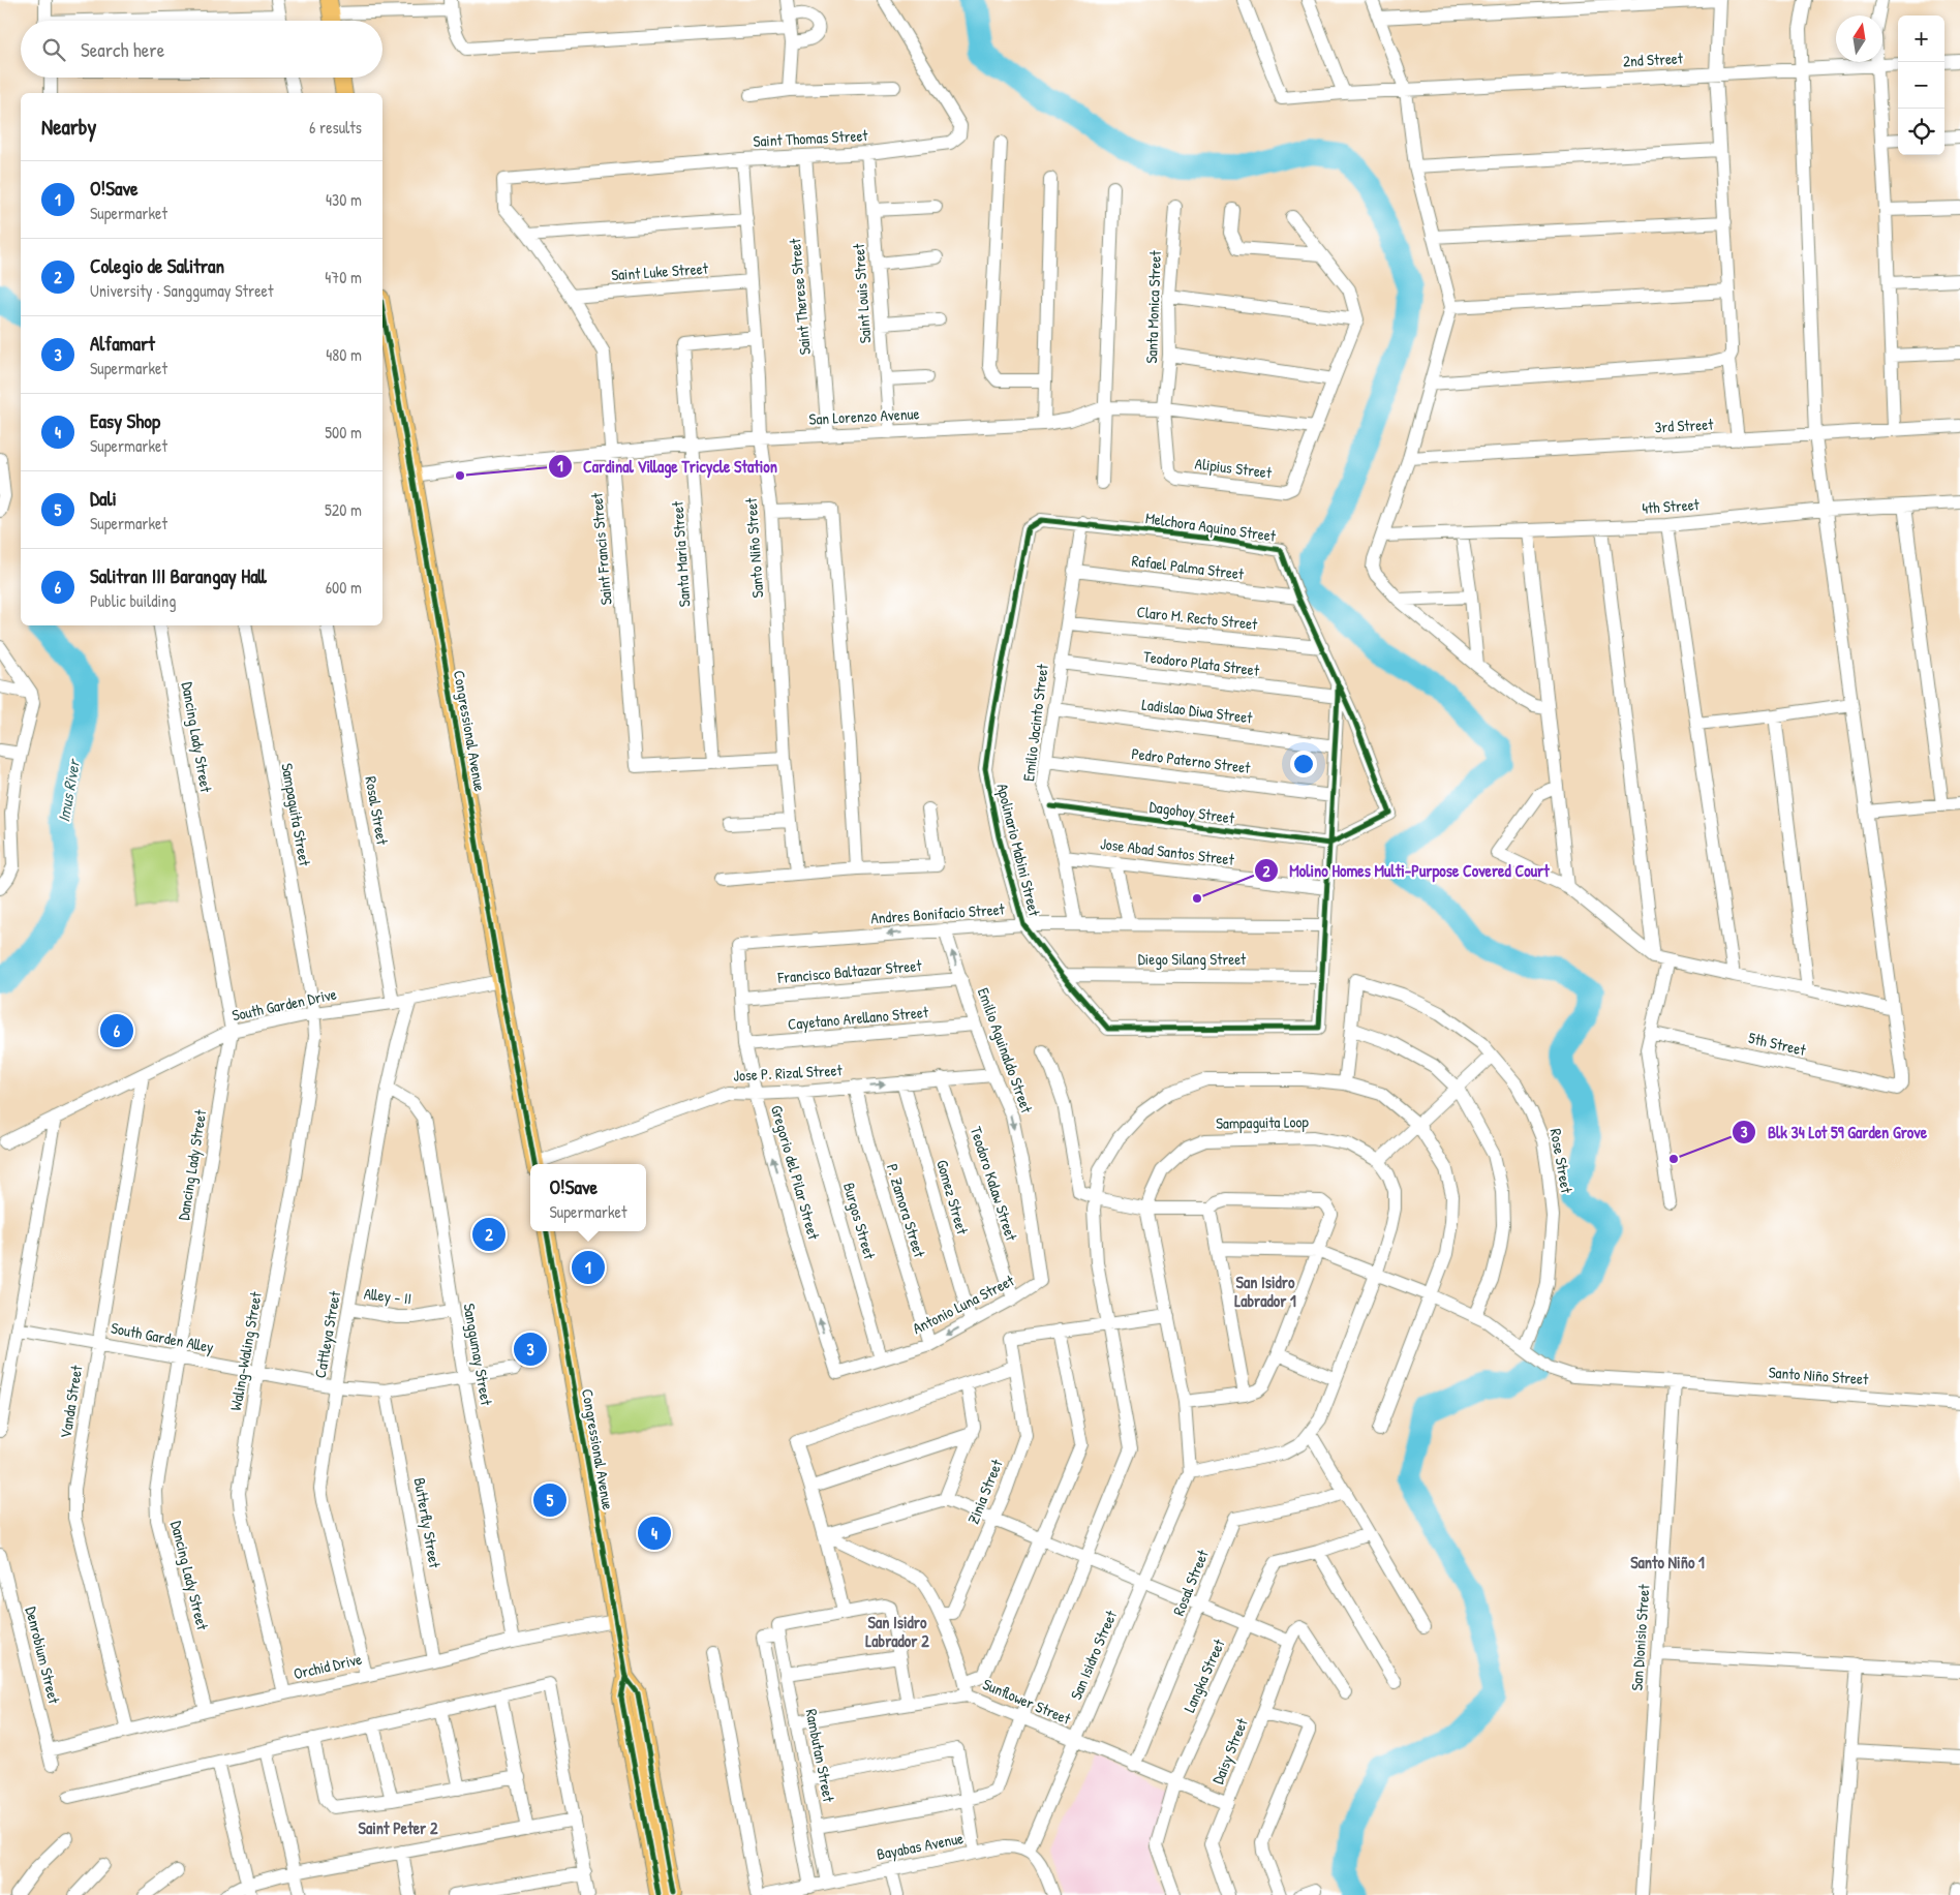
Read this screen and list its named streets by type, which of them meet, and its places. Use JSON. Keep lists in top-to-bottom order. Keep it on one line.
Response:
{"streets":{"main road":["Congressional Avenue"],"street":["2nd Street","Saint Thomas Street","Saint Luke Street","Saint Louis Street","Saint Therese Street","Santa Monica Street","San Lorenzo Avenue","3rd Street","Alipius Street","4th Street","Melchora Aquino Street","Santo Niño Street","Saint Francis Street","Santa Maria Street","Rafael Palma Street","Claro M. Recto Street","Teodoro Plata Street","Ladislao Diwa Street","Emilio Jacinto Street","Dancing Lady Street","Pedro Paterno Street","Rosal Street","Dagohoy Street","Sampaguita Street","Apolinario Mabini Street","Jose Abad Santos Street","Andres Bonifacio Street","Diego Silang Street","Francisco Baltazar Street","South Garden Drive","Cayetano Arellano Street","5th Street","Emilio Aguinaldo Street","Jose P. Rizal Street","Sampaguita Loop","Rose Street","Gregorio del Pilar Street","Teodoro Kalaw Street","Gomez Street","P. Zamora Street","Burgos Street","Alley - II","Antonio Luna Street","Cattleya Street","South Garden Alley","Waling-Waling Street","Sanggumay Street","Vanda Street","Zinia Street","Butterfly Street","San Dionisio Street","Denrobium Street","San Isidro Street","Orchid Drive","Langka Street","Sunflower Street","Daisy Street","Rambutan Street","Bayabas Avenue"]},"crossings":[["Saint Thomas Street","Saint Louis Street"],["Saint Thomas Street","Saint Therese Street"],["Saint Thomas Street","Santo Niño Street"],["Saint Thomas Street","Saint Francis Street"],["Saint Luke Street","Santo Niño Street"],["Saint Luke Street","Saint Francis Street"],["Saint Louis Street","San Lorenzo Avenue"],["Saint Therese Street","San Lorenzo Avenue"],["Santa Monica Street","San Lorenzo Avenue"],["Santa Monica Street","Alipius Street"],["San Lorenzo Avenue","Alipius Street"],["San Lorenzo Avenue","Santo Niño Street"],["San Lorenzo Avenue","Saint Francis Street"],["San Lorenzo Avenue","Santa Maria Street"],["San Lorenzo Avenue","Congressional Avenue"],["Melchora Aquino Street","Rafael Palma Street"],["Melchora Aquino Street","Claro M. Recto Street"],["Melchora Aquino Street","Teodoro Plata Street"],["Melchora Aquino Street","Emilio Jacinto Street"],["Melchora Aquino Street","Dagohoy Street"],["Melchora Aquino Street","Apolinario Mabini Street"],["Santo Niño Street","Saint Francis Street"],["Santo Niño Street","Santa Maria Street"],["Santo Niño Street","Rose Street"],["Santo Niño Street","San Dionisio Street"],["Saint Francis Street","Santa Maria Street"],["Rafael Palma Street","Emilio Jacinto Street"],["Claro M. Recto Street","Emilio Jacinto Street"],["Teodoro Plata Street","Emilio Jacinto Street"],["Ladislao Diwa Street","Emilio Jacinto Street"],["Emilio Jacinto Street","Pedro Paterno Street"],["Emilio Jacinto Street","Dagohoy Street"],["Emilio Jacinto Street","Apolinario Mabini Street"],["Emilio Jacinto Street","Jose Abad Santos Street"],["Emilio Jacinto Street","Andres Bonifacio Street"],["Congressional Avenue","South Garden Drive"],["Congressional Avenue","Orchid Drive"],["Dancing Lady Street","South Garden Drive"],["Dancing Lady Street","South Garden Alley"],["Dancing Lady Street","Orchid Drive"],["Rosal Street","South Garden Drive"],["Rosal Street","Sunflower Street"],["Sampaguita Street","South Garden Drive"],["Sampaguita Street","Waling-Waling Street"],["Apolinario Mabini Street","Andres Bonifacio Street"],["Apolinario Mabini Street","Diego Silang Street"],["Andres Bonifacio Street","Emilio Aguinaldo Street"],["Andres Bonifacio Street","Gregorio del Pilar Street"],["Francisco Baltazar Street","Emilio Aguinaldo Street"],["Francisco Baltazar Street","Gregorio del Pilar Street"],["South Garden Drive","Cattleya Street"],["South Garden Drive","Waling-Waling Street"],["South Garden Drive","Vanda Street"],["Cayetano Arellano Street","Emilio Aguinaldo Street"],["Cayetano Arellano Street","Gregorio del Pilar Street"],["Emilio Aguinaldo Street","Jose P. Rizal Street"],["Emilio Aguinaldo Street","Antonio Luna Street"],["Jose P. Rizal Street","Gregorio del Pilar Street"],["Jose P. Rizal Street","Teodoro Kalaw Street"],["Jose P. Rizal Street","Gomez Street"],["Jose P. Rizal Street","P. Zamora Street"],["Jose P. Rizal Street","Burgos Street"],["Gregorio del Pilar Street","Antonio Luna Street"],["Teodoro Kalaw Street","Antonio Luna Street"],["Gomez Street","Antonio Luna Street"],["P. Zamora Street","Antonio Luna Street"],["Burgos Street","Antonio Luna Street"],["Alley - II","Cattleya Street"],["Alley - II","Sanggumay Street"],["Cattleya Street","South Garden Alley"],["Cattleya Street","Sanggumay Street"],["Cattleya Street","Orchid Drive"],["South Garden Alley","Waling-Waling Street"],["South Garden Alley","Sanggumay Street"],["South Garden Alley","Vanda Street"],["South Garden Alley","Butterfly Street"],["Waling-Waling Street","Orchid Drive"],["Sanggumay Street","Orchid Drive"],["Vanda Street","Orchid Drive"],["Zinia Street","Sunflower Street"],["Butterfly Street","Orchid Drive"],["Denrobium Street","Orchid Drive"],["San Isidro Street","Sunflower Street"],["San Isidro Street","Bayabas Avenue"],["Langka Street","Sunflower Street"],["Sunflower Street","Daisy Street"],["Rambutan Street","Bayabas Avenue"]],"one_way":["Gregorio del Pilar Street"],"districts":["San Isidro Labrador 1","Santo Niño 1","San Isidro Labrador 2","Saint Peter 2"],"water":["Imus River"],"places":["Cardinal Village Tricycle Station","Molino Homes Multi-Purpose Covered Court","Blk 34 Lot 59 Garden Grove"],"north":"top","page":{"map_buttons":["+","−"],"search":"Search here","heading":["Nearby","6 results"],"list":[{"mark":"1","name":"O!Save","note":"Supermarket","value":"430 m"},{"mark":"2","name":"Colegio de Salitran","note":"University · Sanggumay Street","value":"470 m"},{"mark":"3","name":"Alfamart","note":"Supermarket","value":"480 m"},{"mark":"4","name":"Easy Shop","note":"Supermarket","value":"500 m"},{"mark":"5","name":"Dali","note":"Supermarket","value":"520 m"},{"mark":"6","name":"Salitran III Barangay Hall","note":"Public building","value":"600 m"}],"pins":["6","2","1","3","5","4"],"popup":["O!Save","Supermarket"]}}
